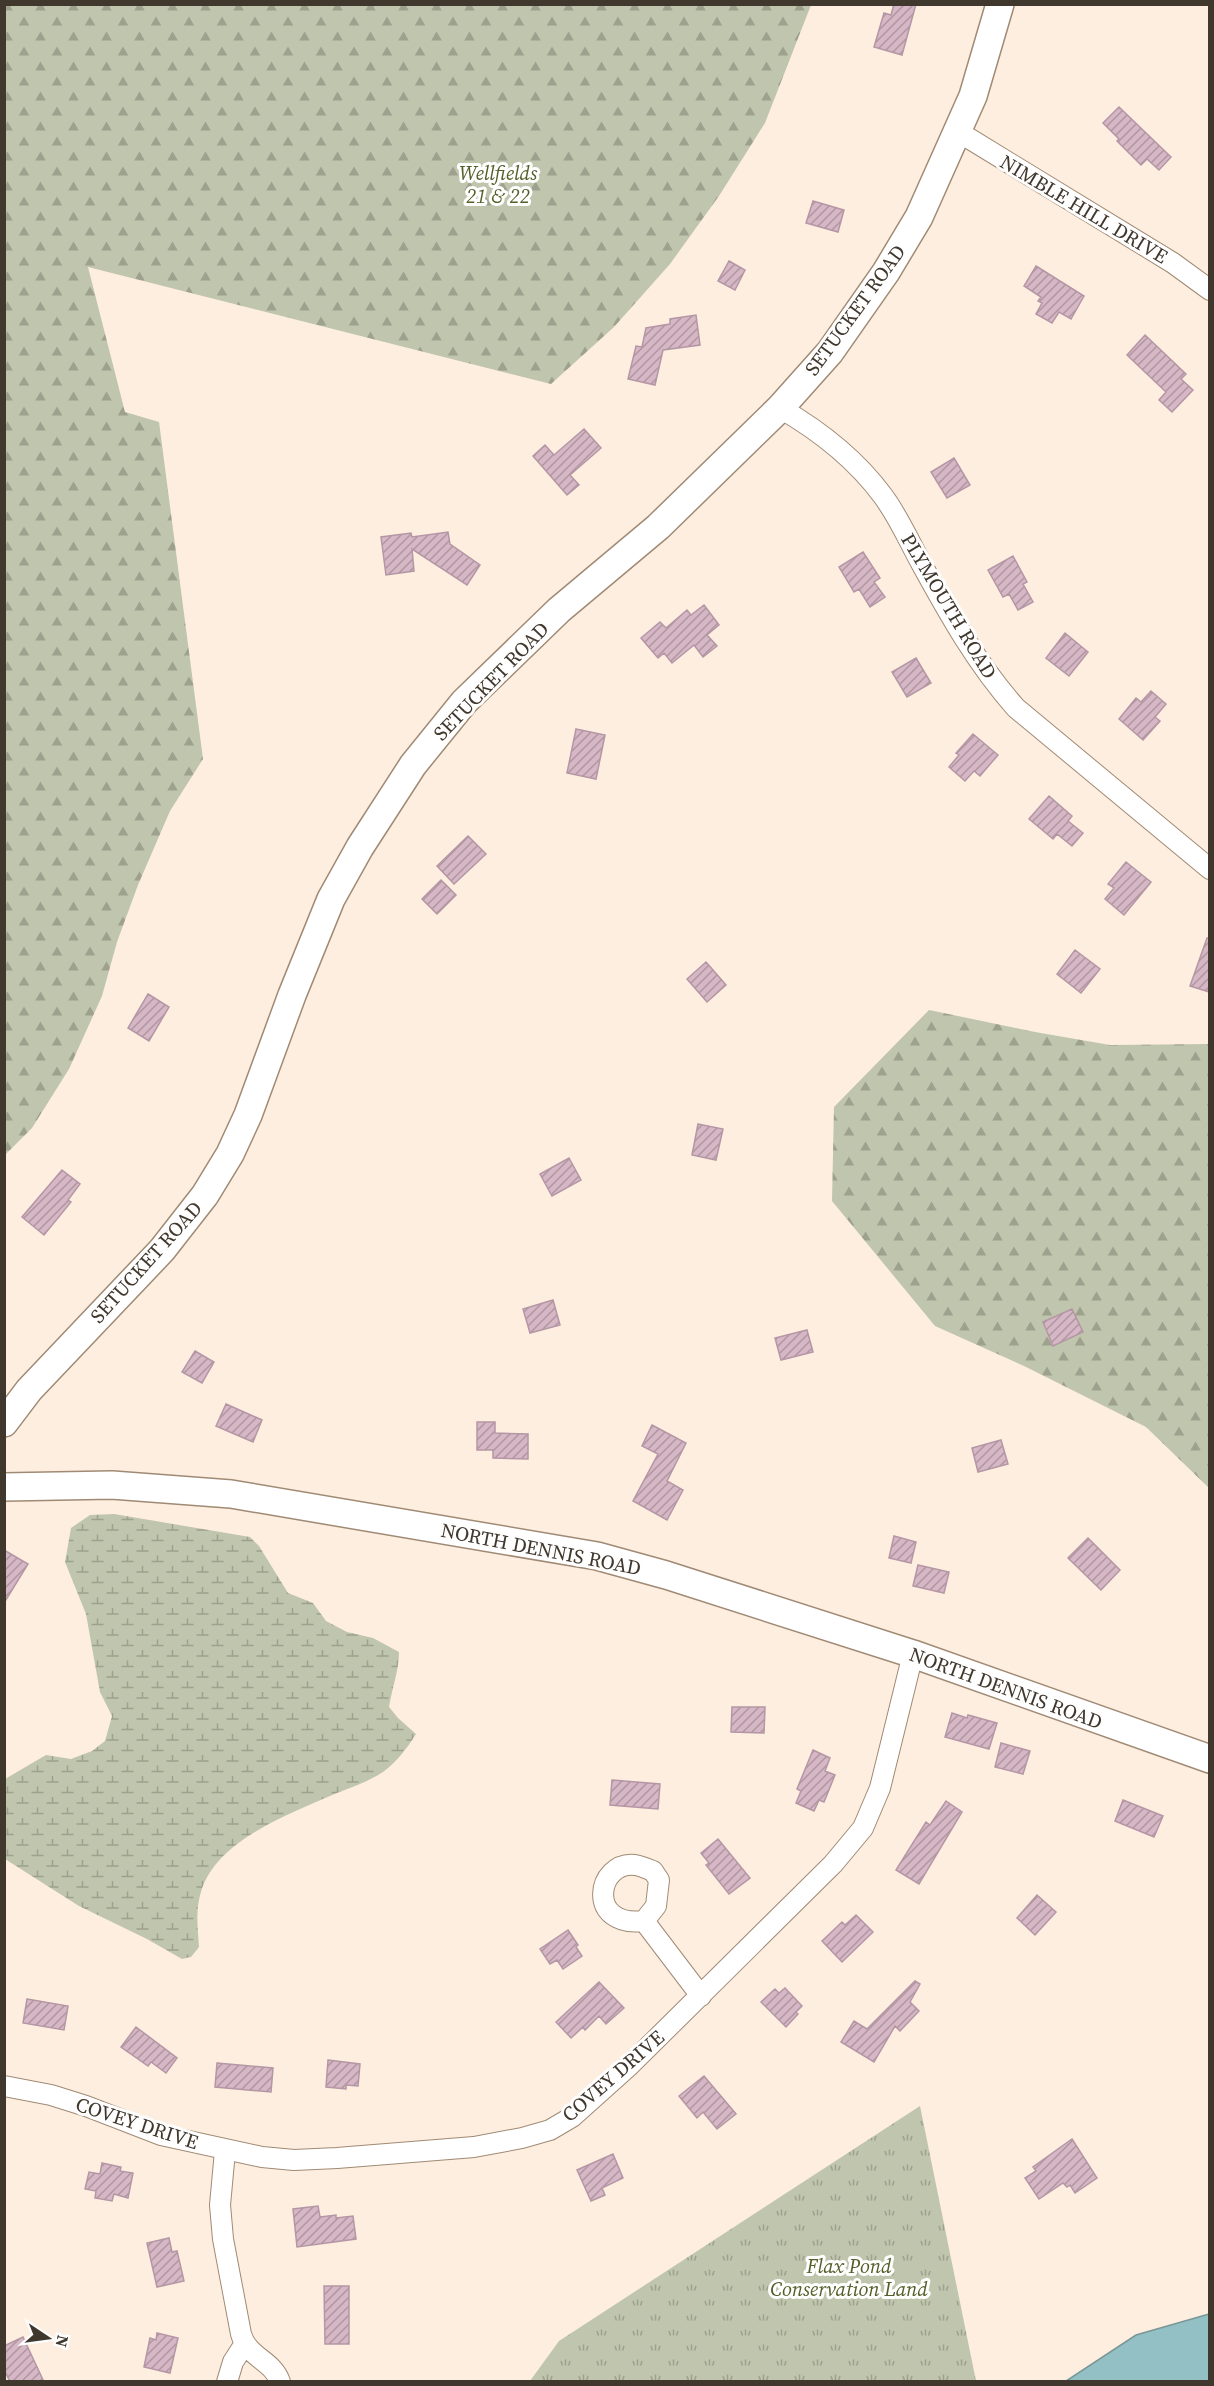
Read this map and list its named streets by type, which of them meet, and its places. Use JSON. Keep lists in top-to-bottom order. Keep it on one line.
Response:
{"streets":{"main road":["SETUCKET ROAD","NORTH DENNIS ROAD"],"street":["NIMBLE HILL DRIVE","PLYMOUTH ROAD","COVEY DRIVE"]},"crossings":[["NIMBLE HILL DRIVE","SETUCKET ROAD"],["SETUCKET ROAD","PLYMOUTH ROAD"],["NORTH DENNIS ROAD","COVEY DRIVE"]],"parks":["Wellfields 21 & 22","Flax Pond Conservation Land"],"north":"right"}
